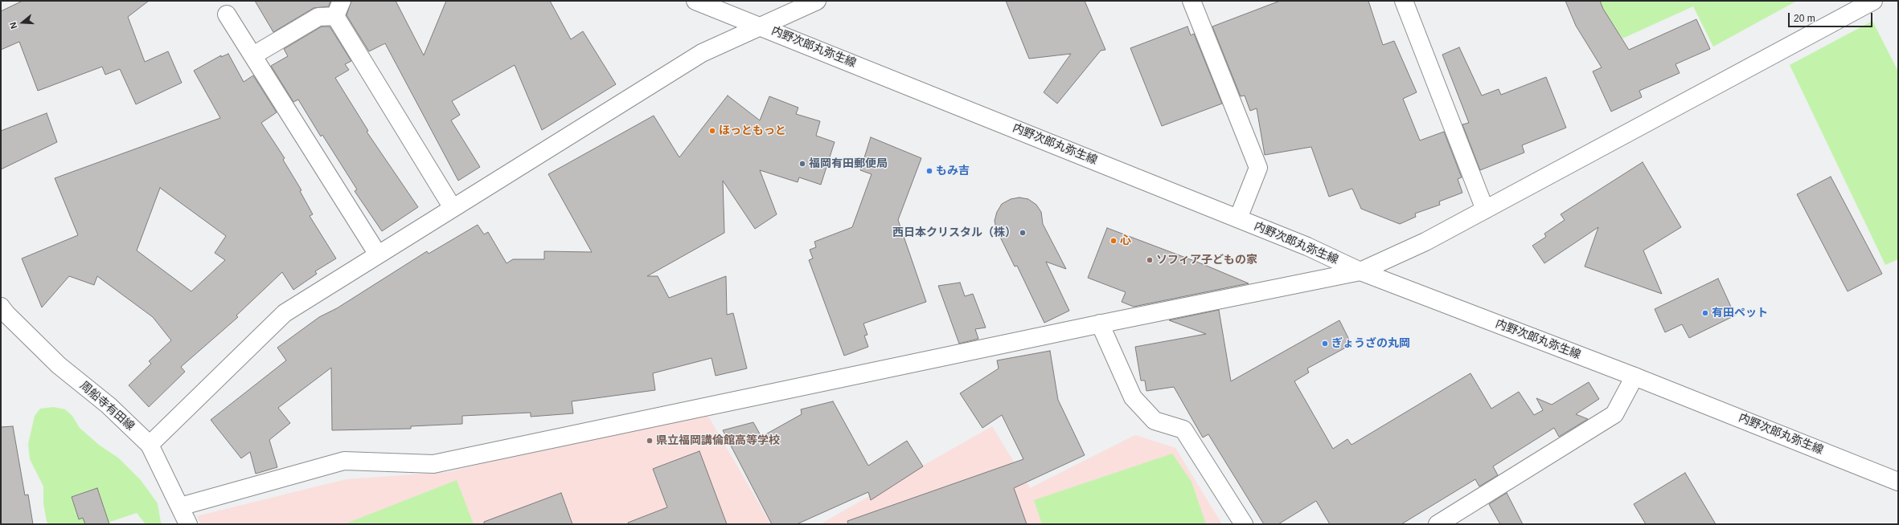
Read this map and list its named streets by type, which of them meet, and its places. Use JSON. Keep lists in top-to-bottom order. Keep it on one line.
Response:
{"streets":{"street":["内野次郎丸弥生線","周船寺有田線"]},"places":["ほっともっと","福岡有田郵便局","もみ吉","西日本クリスタル（株）","心","ソフィア子どもの家","有田ペット","ぎょうざの丸岡","県立福岡講倫館高等学校"],"scale_bar":"20 m","north":"left"}
